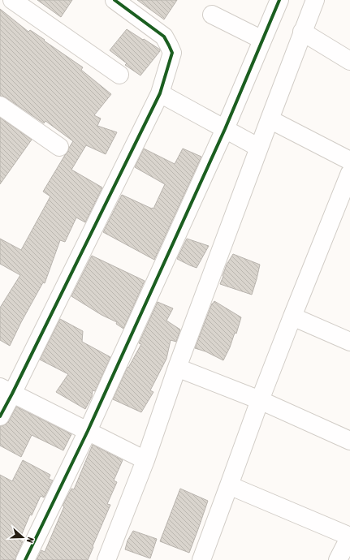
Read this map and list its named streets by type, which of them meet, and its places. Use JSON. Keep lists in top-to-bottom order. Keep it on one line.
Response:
{"north":"right"}
